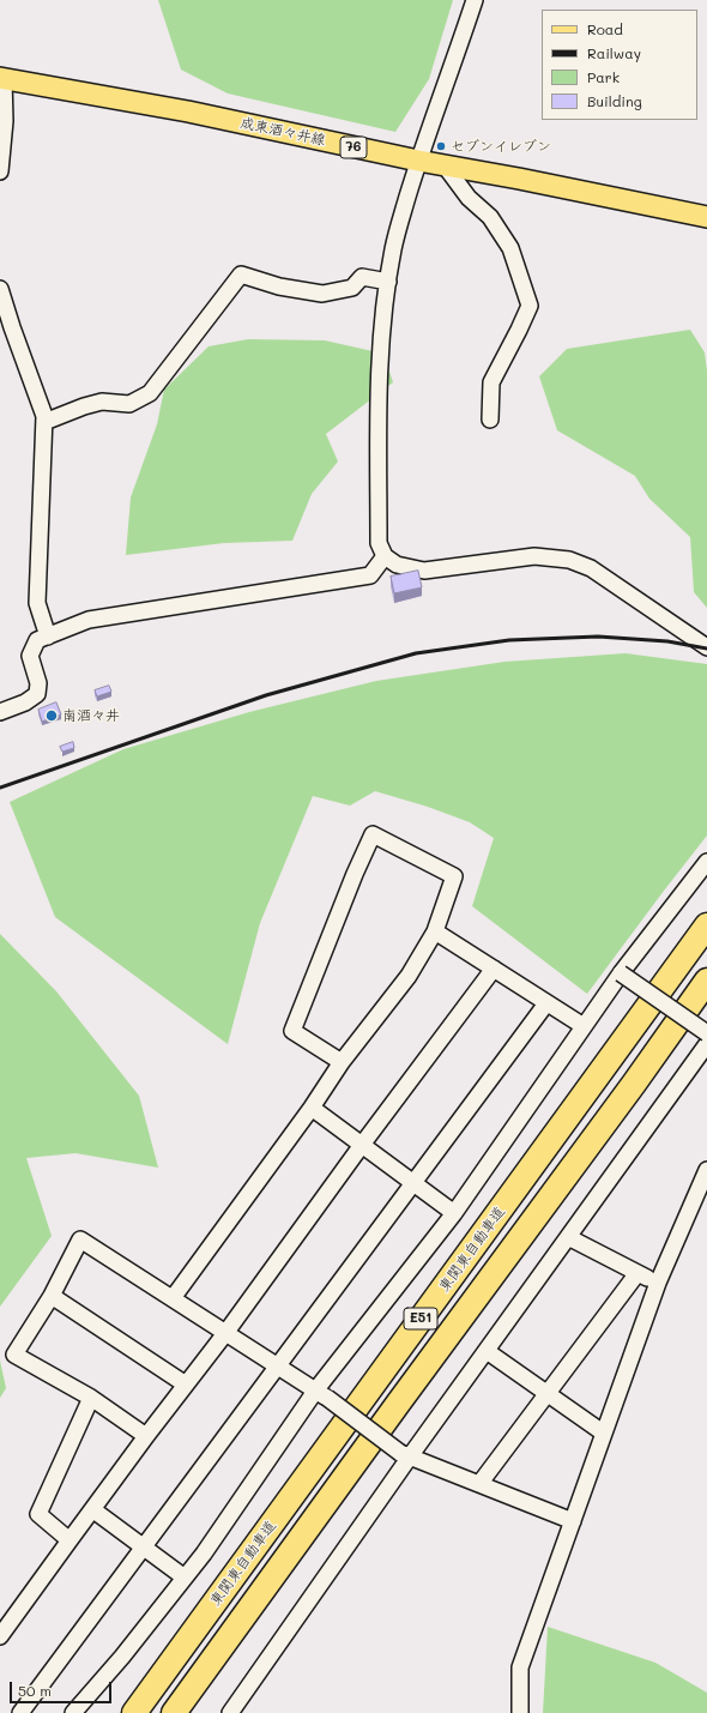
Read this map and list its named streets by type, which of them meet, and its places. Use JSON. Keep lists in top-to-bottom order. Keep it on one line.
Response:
{"streets":{"highway":["東関東自動車道","E51"],"main road":["成東酒々井線","76"]},"places":["セブンイレブン","南酒々井"],"legend":["Road","Railway","Park","Building"],"scale_bar":"50 m"}
